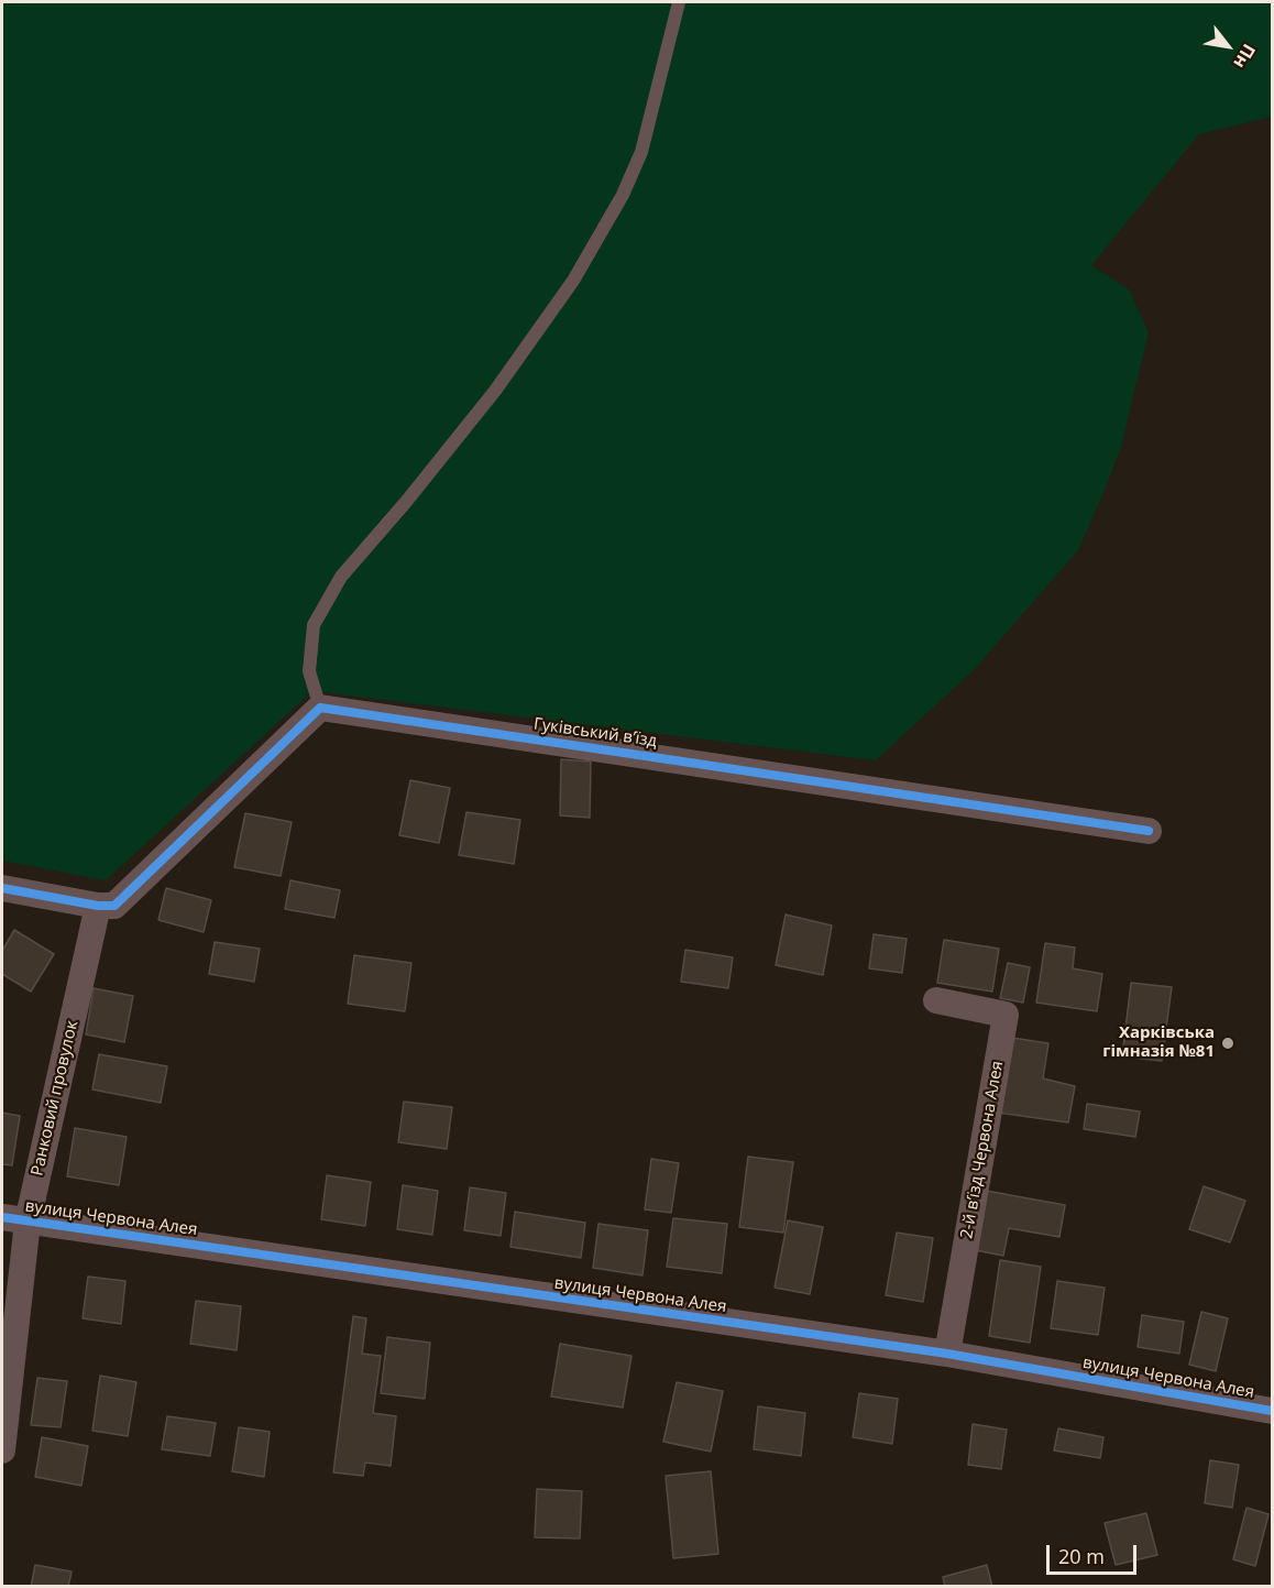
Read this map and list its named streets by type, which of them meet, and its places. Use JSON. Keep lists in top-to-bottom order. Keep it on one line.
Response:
{"streets":{"street":["Гуківський в’їзд","Ранковий провулок","2-й в’їзд Червона Алея","вулиця Червона Алея"]},"crossings":[["Ранковий провулок","вулиця Червона Алея"],["2-й в’їзд Червона Алея","вулиця Червона Алея"]],"places":["Харківська гімназія №81"],"scale_bar":"20 m","north":"bottom right"}
